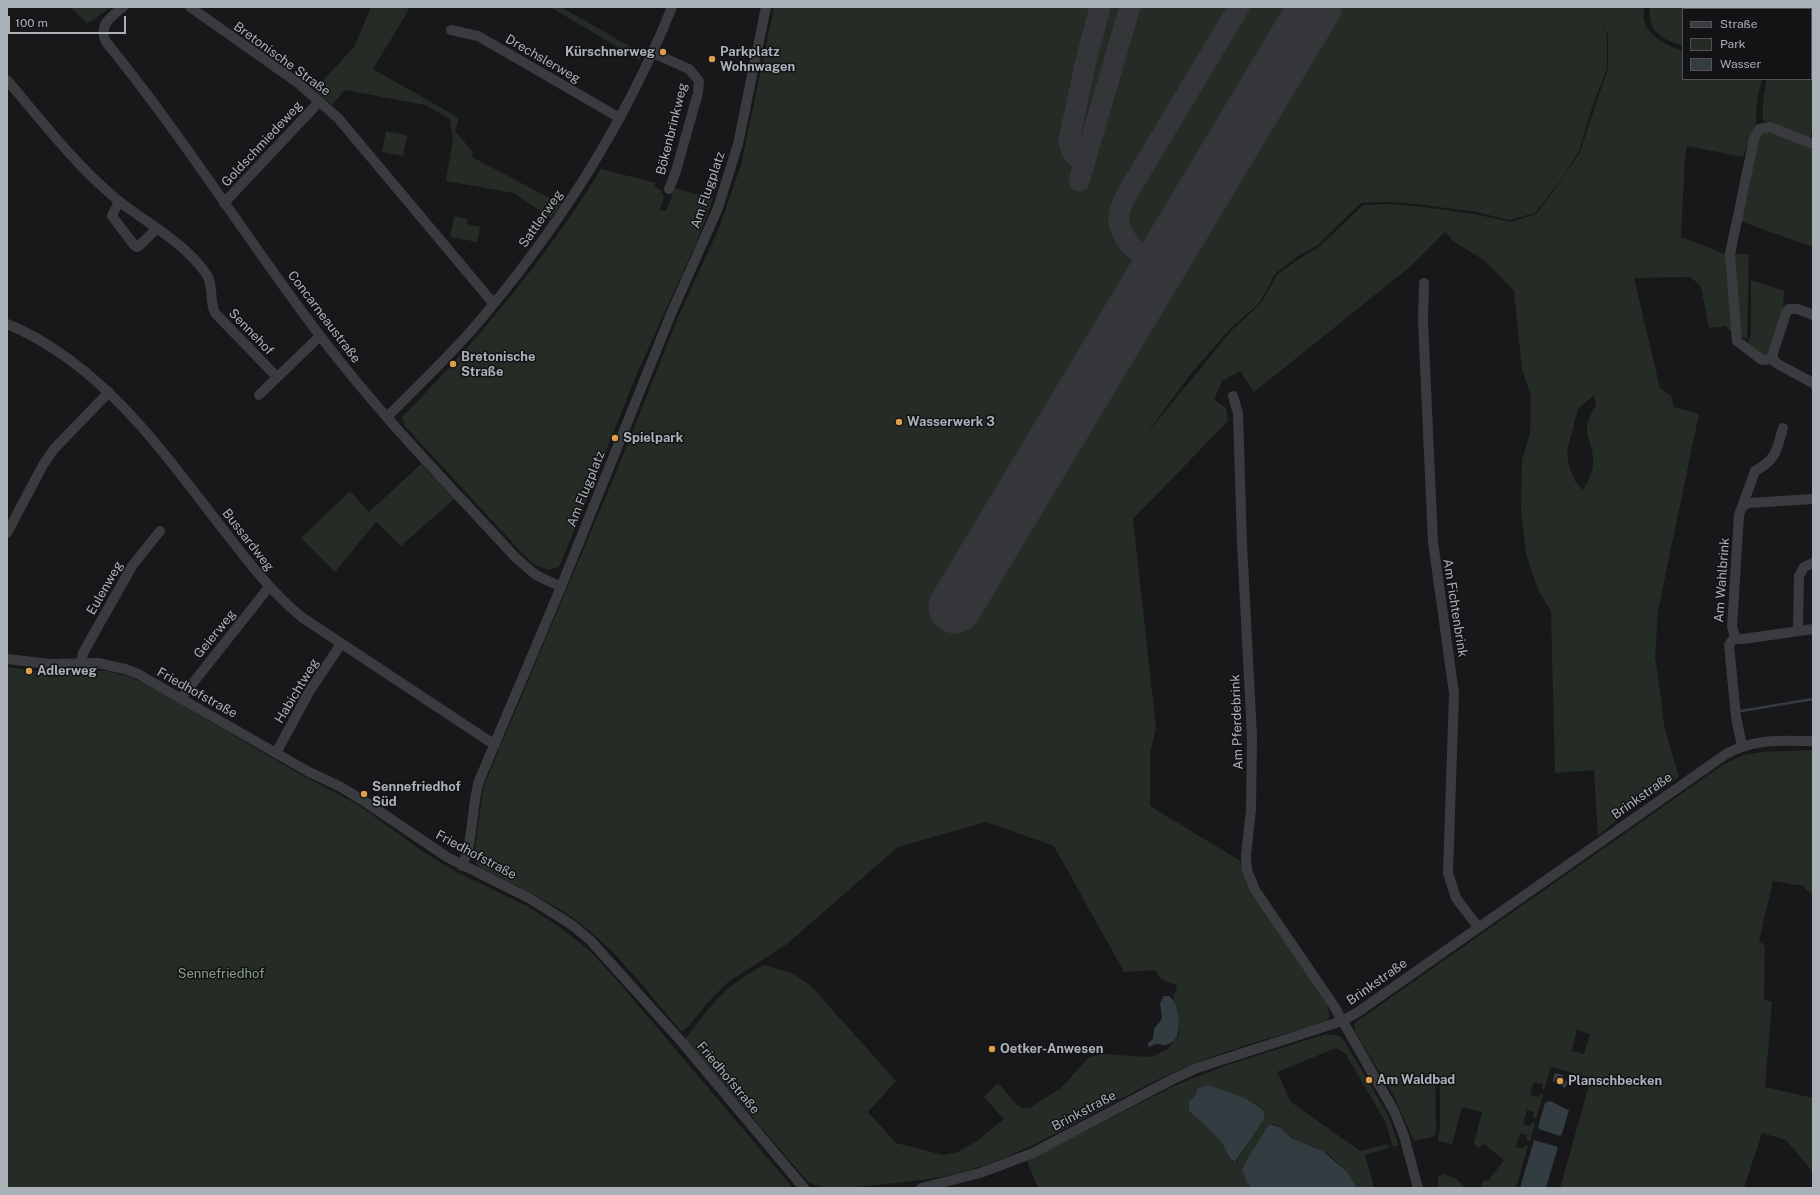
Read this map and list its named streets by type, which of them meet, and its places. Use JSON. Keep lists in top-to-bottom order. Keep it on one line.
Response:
{"streets":{"street":["Bretonische Straße","Drechslerweg","Bökenbrinkweg","Goldschmiedeweg","Am Flugplatz","Sattlerweg","Concarneaustraße","Sennehof","Bussardweg","Am Wahlbrink","Eulenweg","Am Fichtenbrink","Geierweg","Habichtweg","Friedhofstraße","Am Pferdebrink","Brinkstraße"]},"crossings":[["Bretonische Straße","Goldschmiedeweg"],["Bretonische Straße","Sattlerweg"],["Drechslerweg","Sattlerweg"],["Bökenbrinkweg","Sattlerweg"],["Goldschmiedeweg","Concarneaustraße"],["Am Flugplatz","Concarneaustraße"],["Am Flugplatz","Bussardweg"],["Am Flugplatz","Friedhofstraße"],["Sattlerweg","Concarneaustraße"],["Bussardweg","Geierweg"],["Bussardweg","Habichtweg"],["Am Wahlbrink","Brinkstraße"],["Eulenweg","Friedhofstraße"],["Am Fichtenbrink","Brinkstraße"],["Geierweg","Friedhofstraße"],["Habichtweg","Friedhofstraße"],["Am Pferdebrink","Brinkstraße"]],"parks":["Sennefriedhof"],"places":["Kürschnerweg","Parkplatz Wohnwagen","Bretonische Straße","Wasserwerk 3","Spielpark","Adlerweg","Sennefriedhof Süd","Oetker-Anwesen","Am Waldbad","Planschbecken"],"legend":["Straße","Park","Wasser"],"scale_bar":"100 m"}
